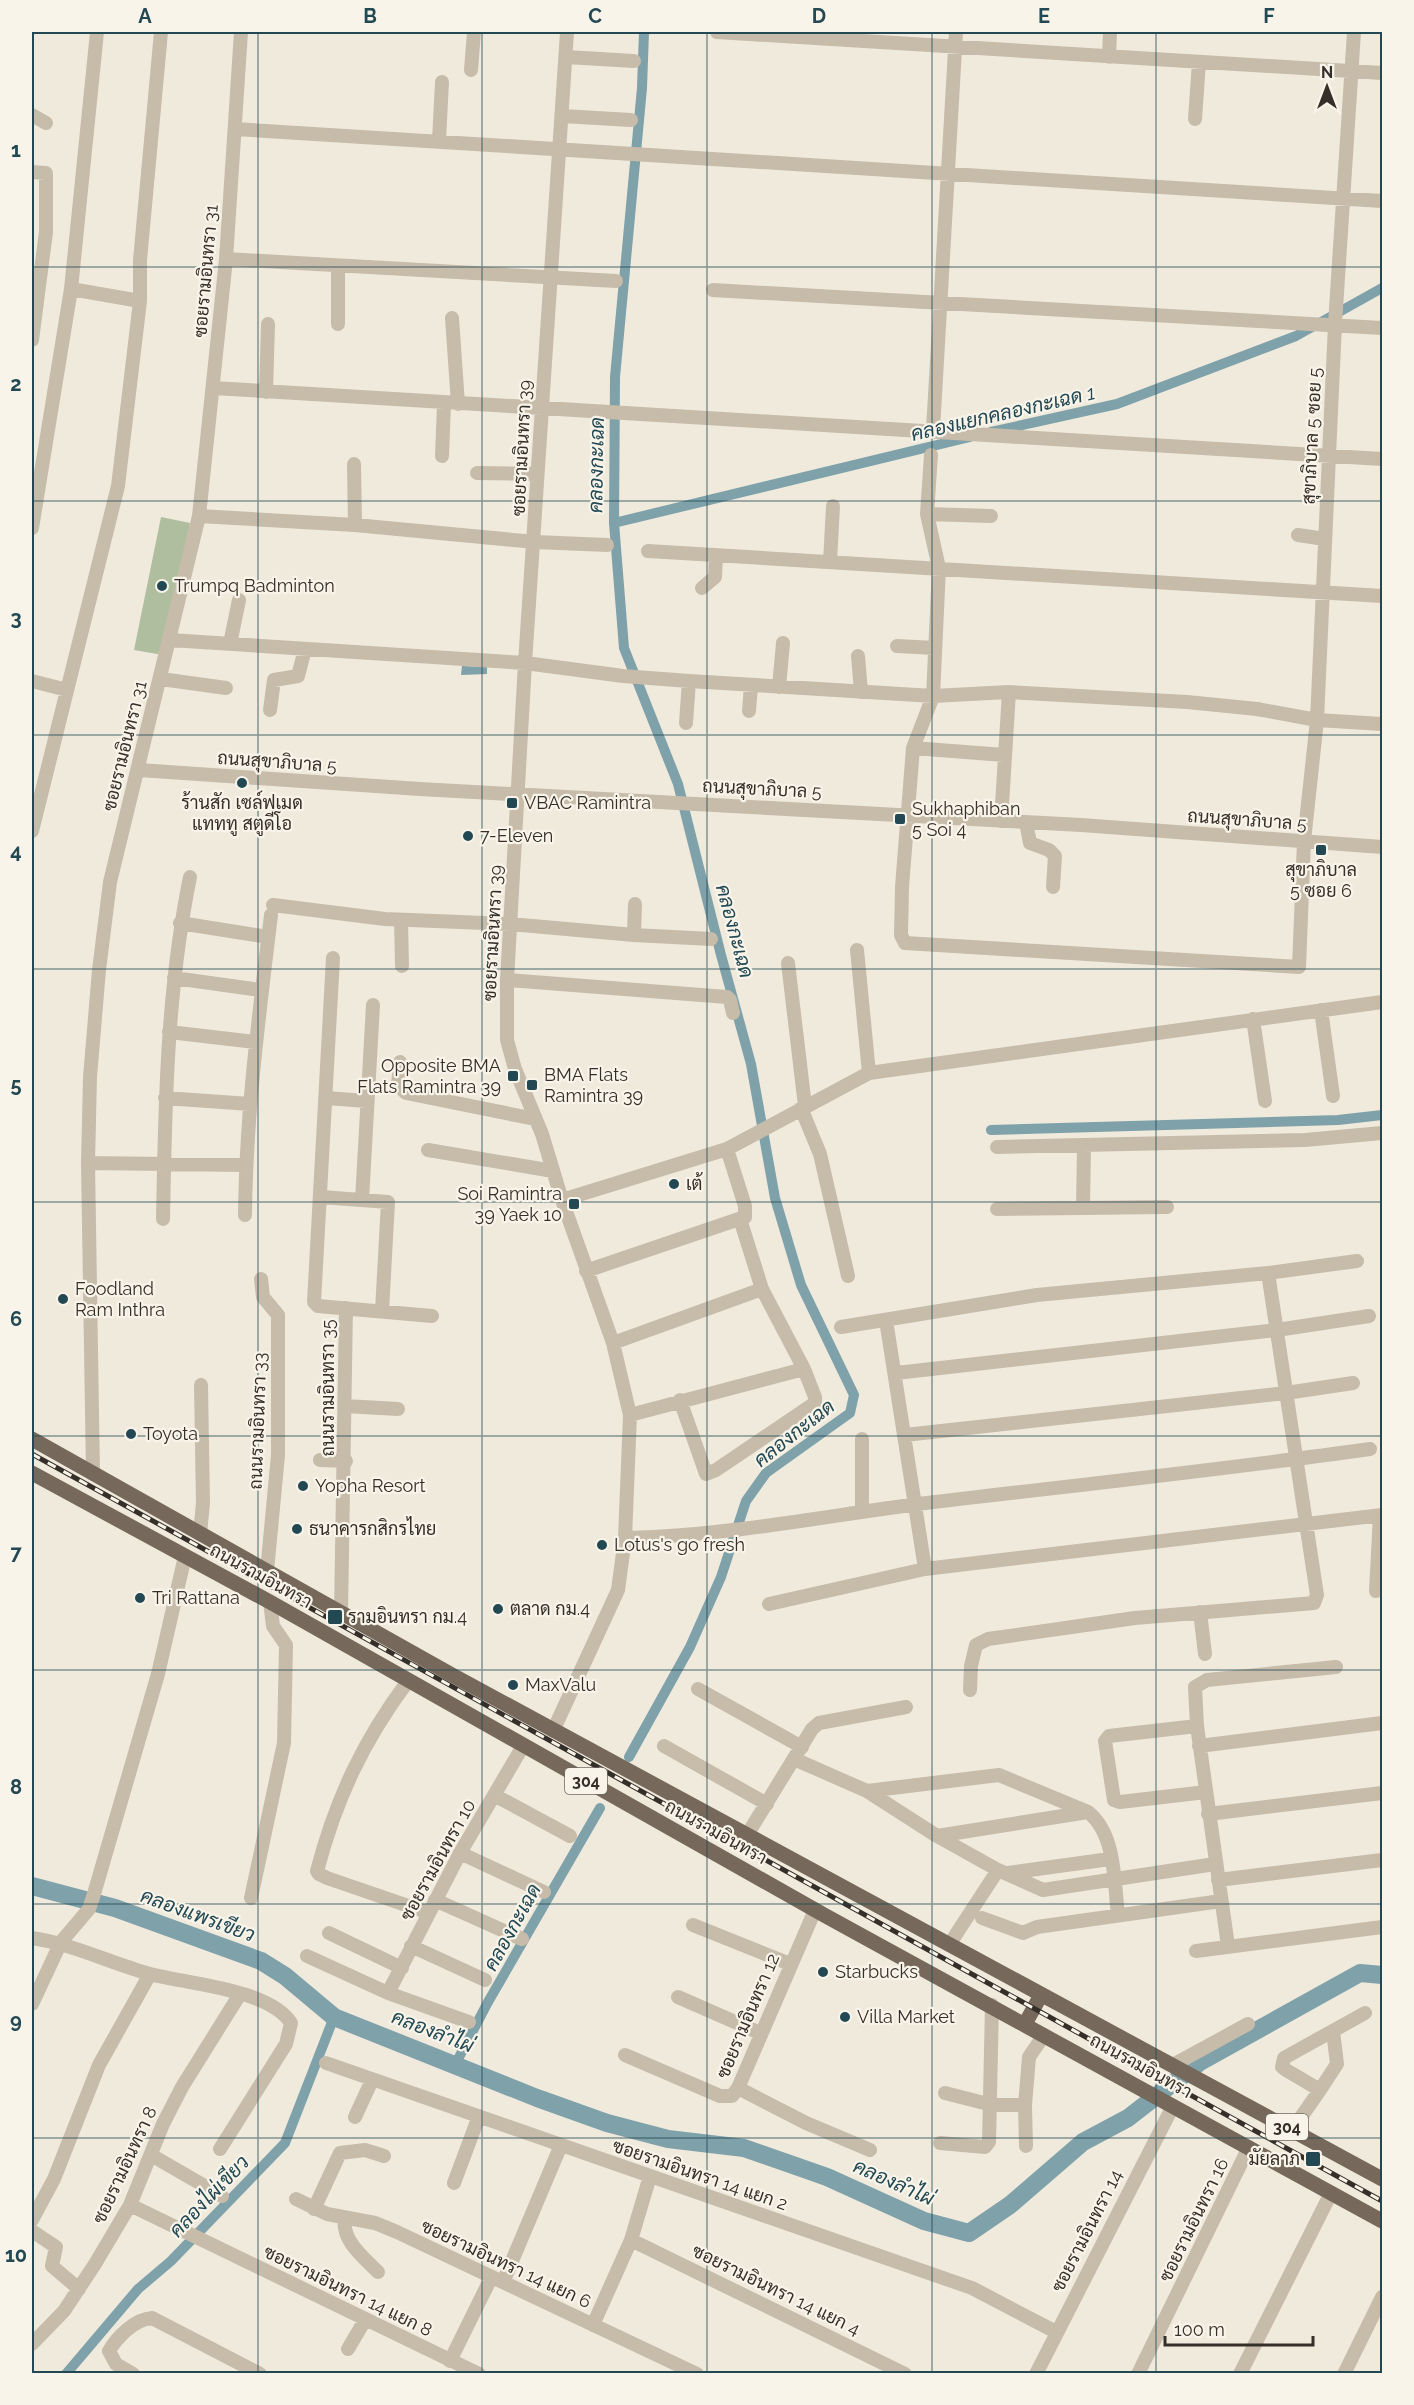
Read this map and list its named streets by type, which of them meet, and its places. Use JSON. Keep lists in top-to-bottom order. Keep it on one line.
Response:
{"streets":{"main road":["ถนนรามอินทรา","304"],"street":["ซอยรามอินทรา 31","สุขาภิบาล 5 ซอย 5","ซอยรามอินทรา 39","ถนนสุขาภิบาล 5","ถนนรามอินทรา 35","ถนนรามอินทรา 33","ซอยรามอินทรา 10","ซอยรามอินทรา 12","ซอยรามอินทรา 8","ซอยรามอินทรา 14 แยก 2","ซอยรามอินทรา 16","ซอยรามอินทรา 14","ซอยรามอินทรา 14 แยก 6","ซอยรามอินทรา 14 แยก 4","ซอยรามอินทรา 14 แยก 8"]},"crossings":[["ซอยรามอินทรา 31","ถนนสุขาภิบาล 5"],["ซอยรามอินทรา 31","ถนนรามอินทรา"],["สุขาภิบาล 5 ซอย 5","ถนนสุขาภิบาล 5"],["ซอยรามอินทรา 39","ถนนสุขาภิบาล 5"],["ซอยรามอินทรา 39","ถนนรามอินทรา"],["ถนนรามอินทรา 35","ถนนรามอินทรา"],["ถนนรามอินทรา 33","ถนนรามอินทรา"],["ถนนรามอินทรา","ซอยรามอินทรา 10"],["ถนนรามอินทรา","ซอยรามอินทรา 12"],["ถนนรามอินทรา","ซอยรามอินทรา 16"],["ถนนรามอินทรา","ซอยรามอินทรา 14"],["ซอยรามอินทรา 8","ซอยรามอินทรา 14 แยก 8"],["ซอยรามอินทรา 14 แยก 2","ซอยรามอินทรา 14"]],"water":["คลองแยกคลองกะเฉด 1","คลองกะเฉด","คลองแพรเขียว","คลองลำไผ่","คลองไผ่เขียว"],"places":{"other":["Trumpq Badminton","ร้านสัก เซล์ฟเมด แทททู สตูดีโอ","7-Eleven","เต้","Foodland Ram Inthra","Toyota","Yopha Resort","ธนาคารกสิกรไทย","Lotus's go fresh","Tri Rattana","ตลาด กม.4","MaxValu","Starbucks","Villa Market"],"transit":["VBAC Ramintra","Sukhaphiban 5 Soi 4","สุขาภิบาล 5 ซอย 6","Opposite BMA Flats Ramintra 39","BMA Flats Ramintra 39","Soi Ramintra 39 Yaek 10","รามอินทรา กม.4","มัยลาภ"]},"scale_bar":"100 m","north":"top","grid":{"columns":["A","B","C","D","E","F"],"rows":["1","2","3","4","5","6","7","8","9","10"]}}
